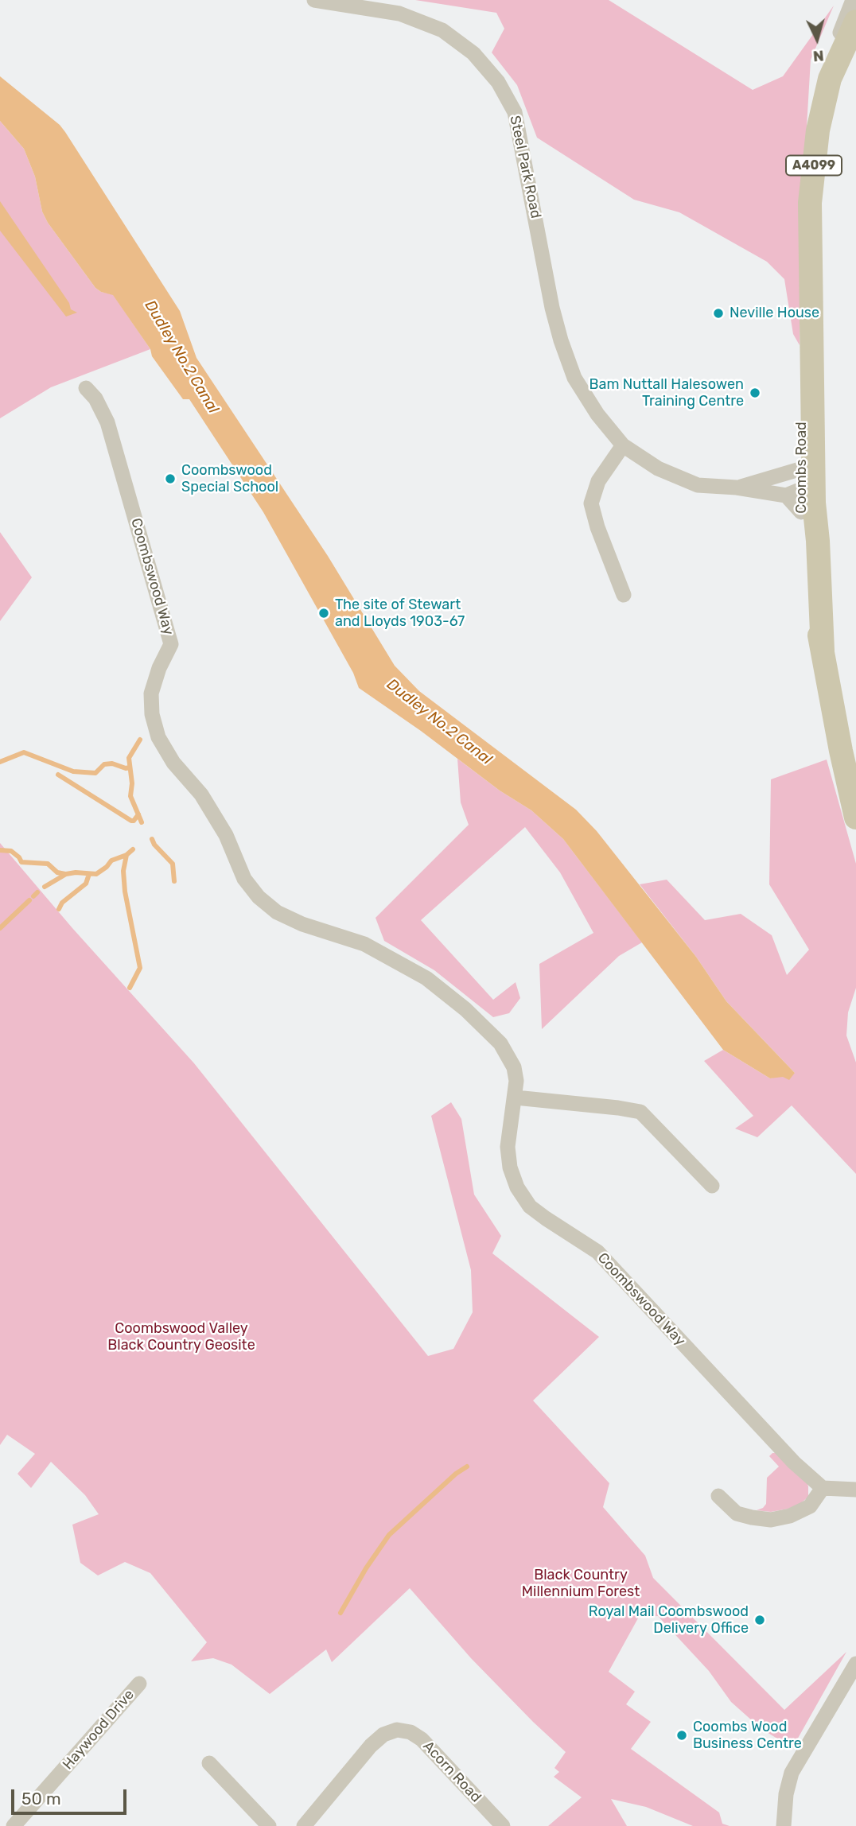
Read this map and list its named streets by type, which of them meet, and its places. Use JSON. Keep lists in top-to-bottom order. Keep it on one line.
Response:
{"streets":{"main road":["A4099","Coombs Road"],"street":["Steel Park Road","Coombswood Way","Haywood Drive","Acorn Road"]},"crossings":[["Steel Park Road","Coombs Road"]],"water":["Dudley No.2 Canal"],"parks":["Coombswood Valley Black Country Geosite","Black Country Millennium Forest"],"places":["Neville House","Bam Nuttall Halesowen Training Centre","Coombswood Special School","The site of Stewart and Lloyds 1903-67","Royal Mail Coombswood Delivery Office","Coombs Wood Business Centre"],"scale_bar":"50 m","north":"bottom"}
